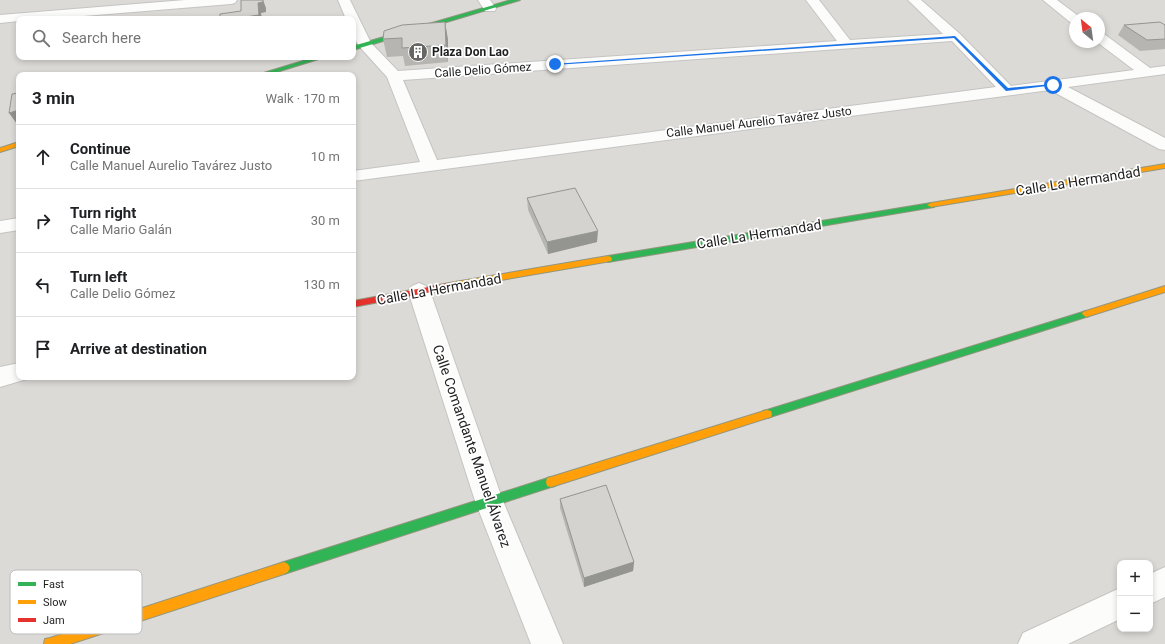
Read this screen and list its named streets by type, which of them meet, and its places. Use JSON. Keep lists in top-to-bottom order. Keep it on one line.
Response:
{"streets":{"street":["Calle Delio Gómez","Calle Manuel Aurelio Tavárez Justo","Calle La Hermandad","Calle Comandante Manuel Álvarez"]},"crossings":[["Calle La Hermandad","Calle Comandante Manuel Álvarez"]],"places":{"building":["Plaza Don Lao"]},"legend":["Fast","Slow","Jam"],"north":"top left","page":{"search":"Search here","heading":["3 min","Walk · 170 m"],"list":[["Continue","Calle Manuel Aurelio Tavárez Justo","10 m"],["Turn right","Calle Mario Galán","30 m"],["Turn left","Calle Delio Gómez","130 m"],"Arrive at destination"],"map_buttons":["+","−"]}}
